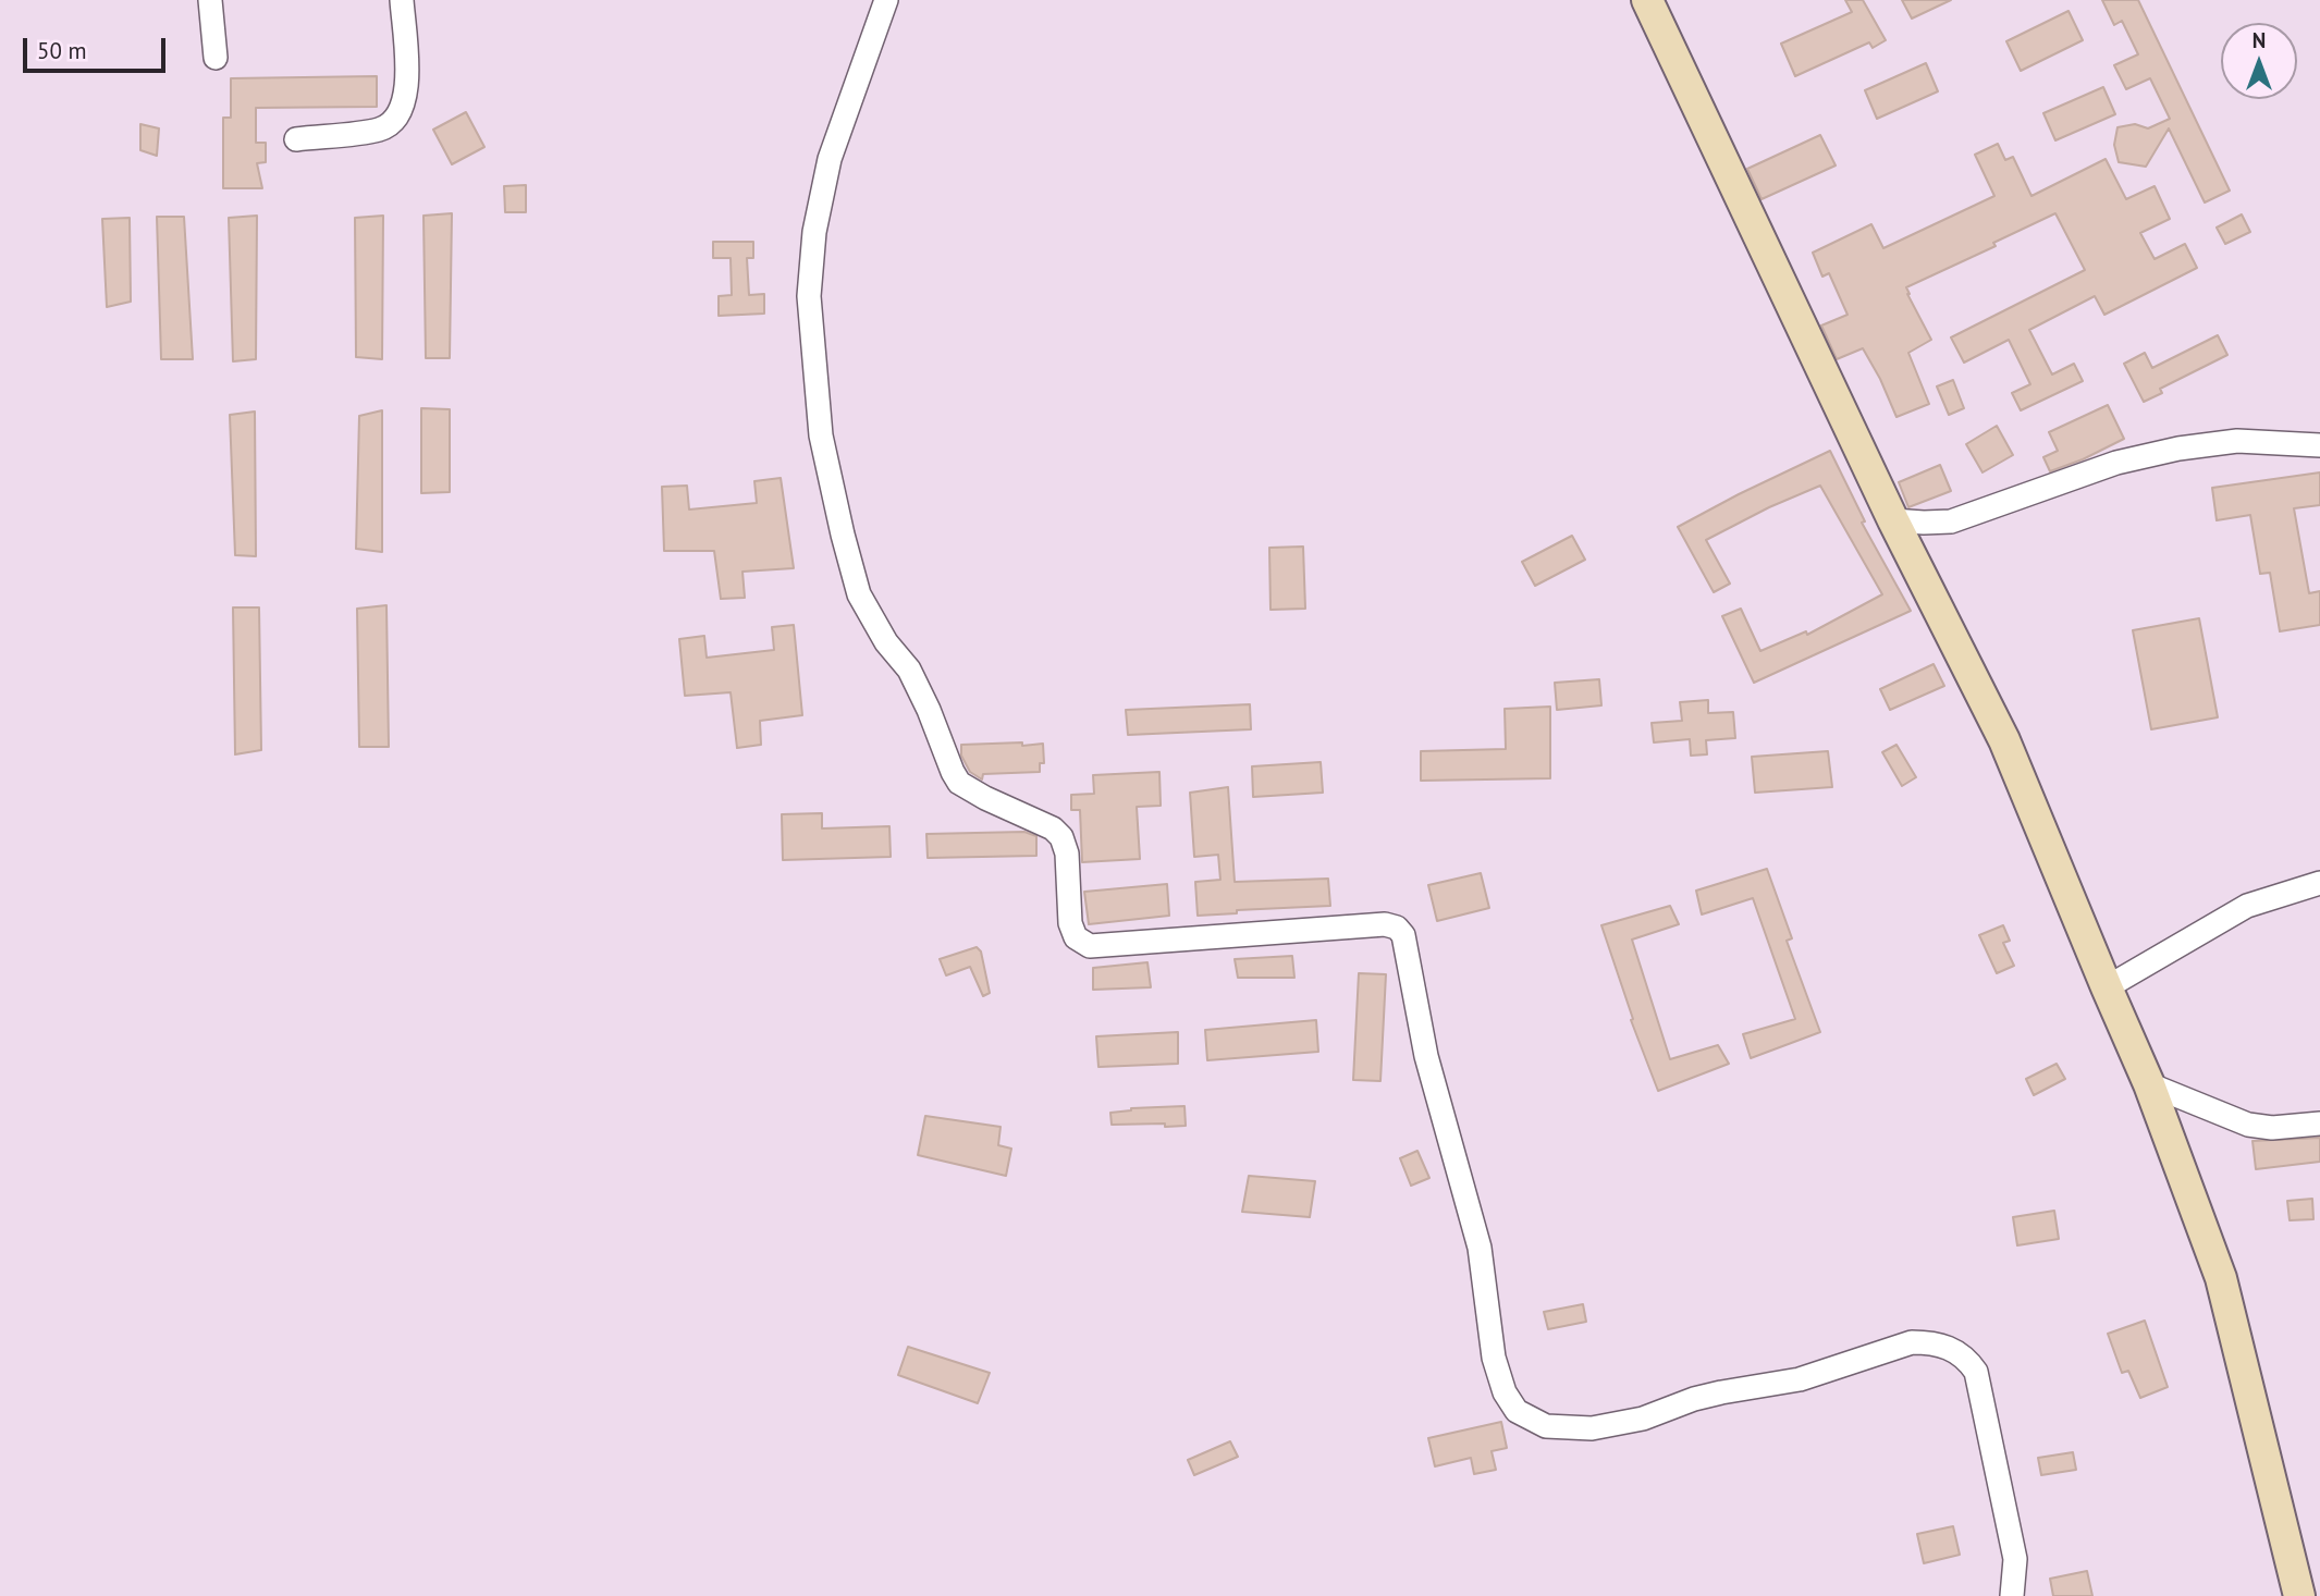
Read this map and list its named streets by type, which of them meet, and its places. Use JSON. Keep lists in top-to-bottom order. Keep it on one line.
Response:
{"scale_bar":"50 m","north":"top"}
